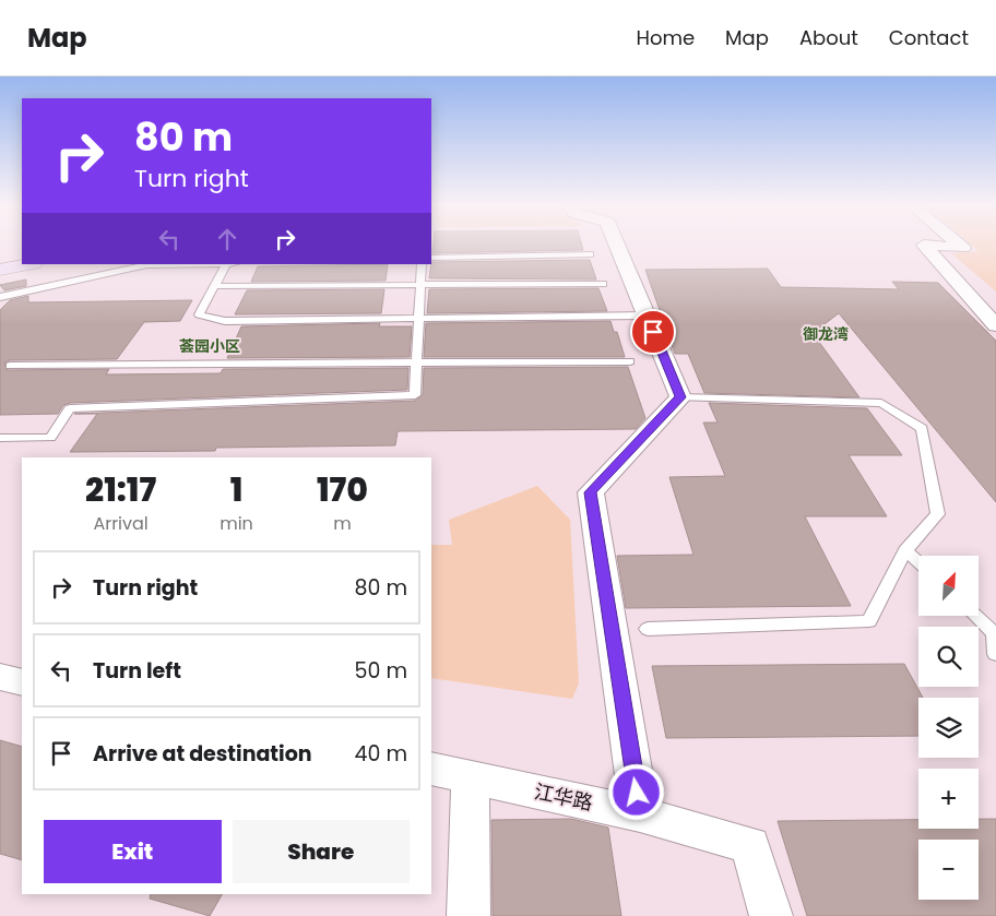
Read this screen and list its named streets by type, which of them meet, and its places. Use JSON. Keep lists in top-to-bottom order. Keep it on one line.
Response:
{"streets":{"street":["江华路"]},"districts":["御龙湾","荟园小区"],"north":"top right","page":{"header":"Map","nav":["Home","Map","About","Contact"],"turn":["80 m","Turn right"],"eta":["21:17","Arrival","1","min","170","m"],"list":[{"name":"Turn right","value":"80 m"},{"name":"Turn left","value":"50 m"},{"name":"Arrive at destination","value":"40 m"}],"map_buttons":["+","−"],"buttons":["Exit","Share"]}}
